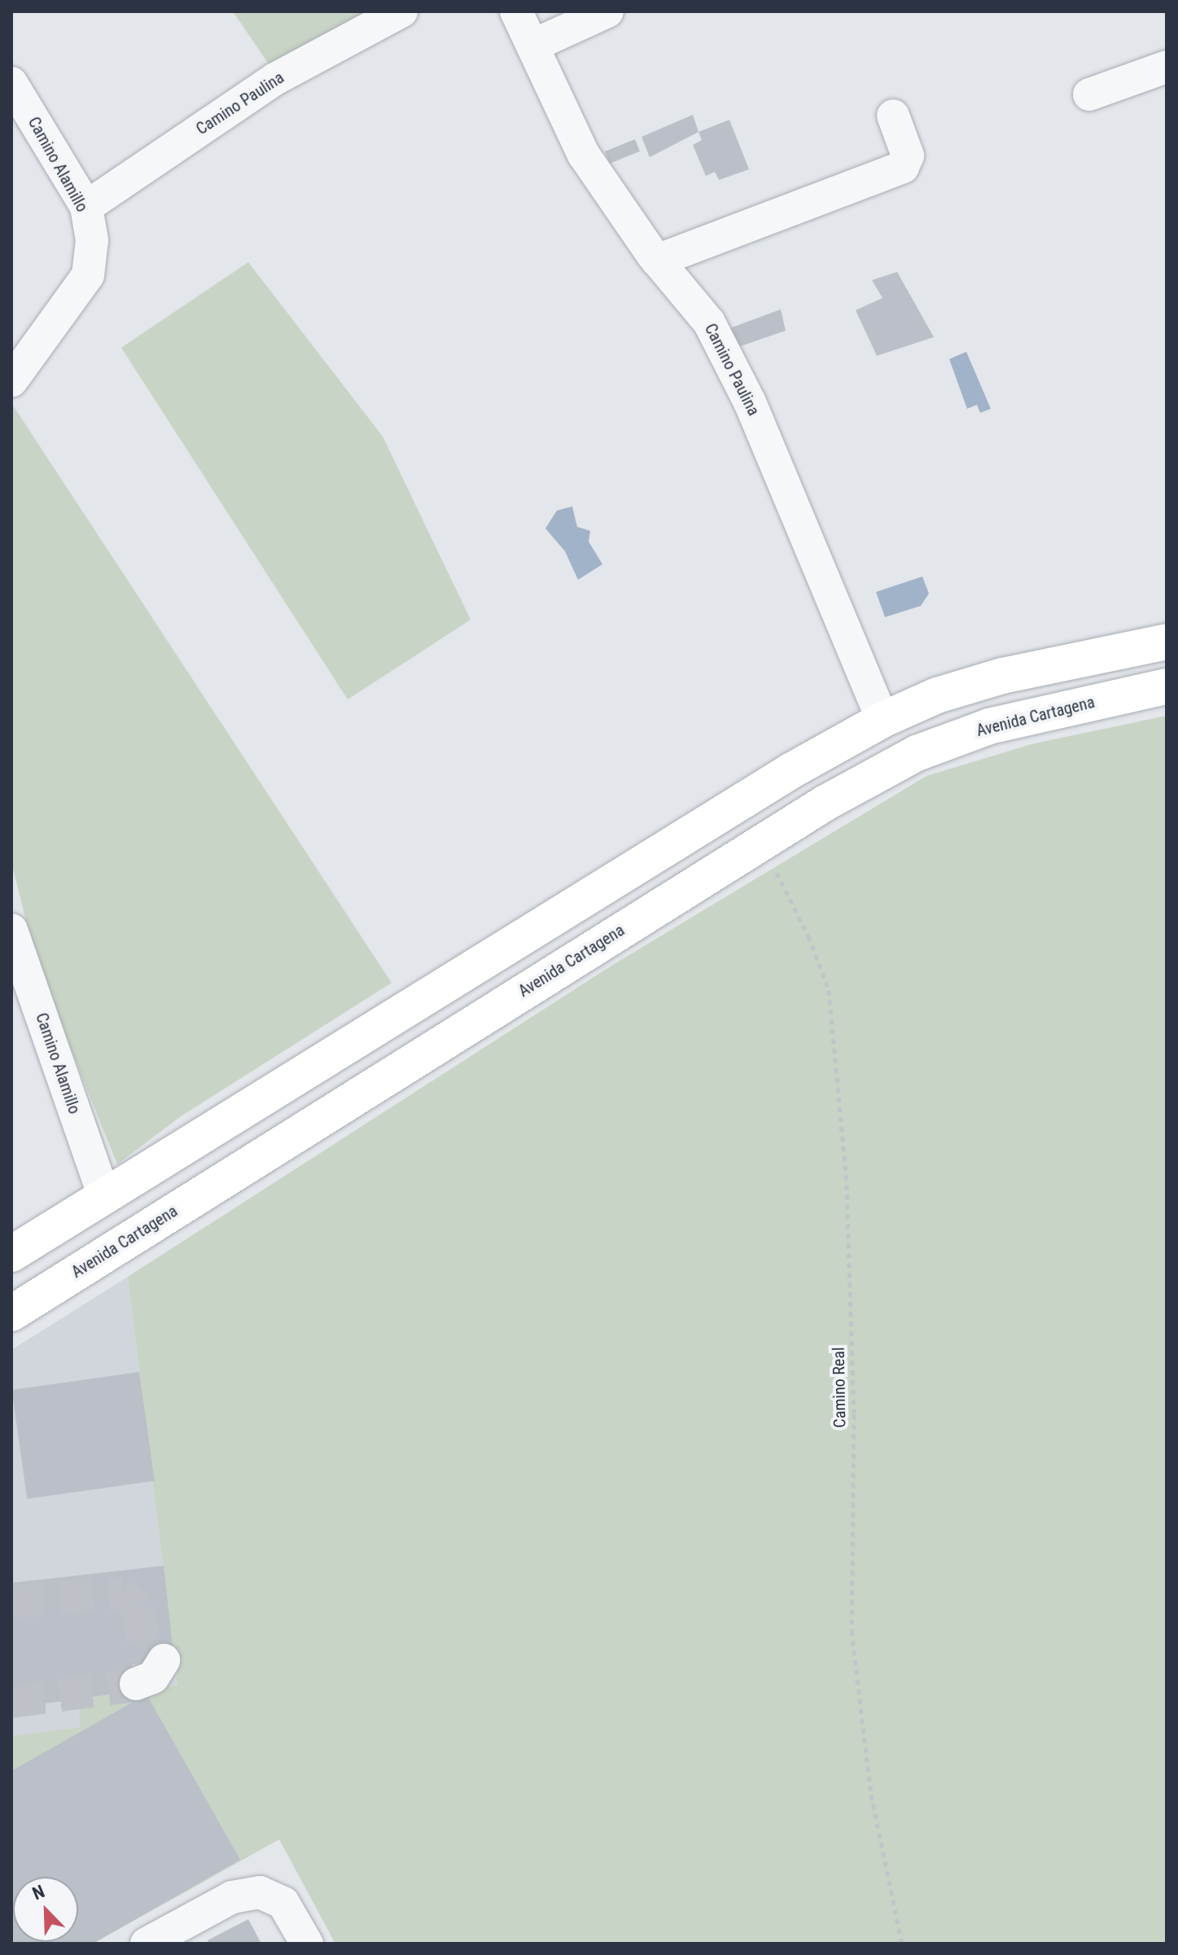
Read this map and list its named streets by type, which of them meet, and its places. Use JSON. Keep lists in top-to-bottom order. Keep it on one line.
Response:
{"streets":{"main road":["Avenida Cartagena"],"street":["Camino Paulina","Camino Alamillo"],"path":["Camino Real"]},"crossings":[["Camino Paulina","Camino Alamillo"],["Avenida Cartagena","Camino Real"]],"north":"top left"}
